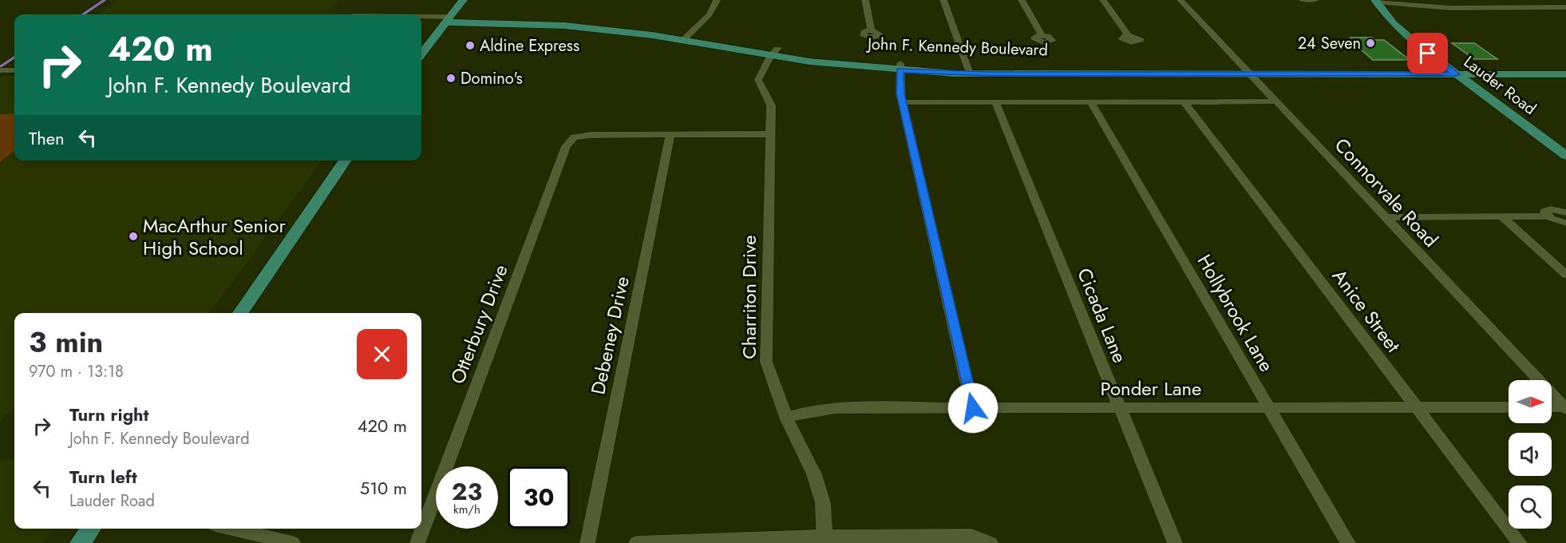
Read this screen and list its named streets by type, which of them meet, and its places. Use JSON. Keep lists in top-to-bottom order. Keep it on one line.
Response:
{"streets":{"main road":["John F. Kennedy Boulevard","Lauder Road"],"street":["Connorvale Road","Charriton Drive","Anice Street","Hollybrook Lane","Cicada Lane","Otterbury Drive","Debeney Drive","Ponder Lane"]},"crossings":[["John F. Kennedy Boulevard","Lauder Road"],["John F. Kennedy Boulevard","Connorvale Road"],["John F. Kennedy Boulevard","Charriton Drive"],["Charriton Drive","Otterbury Drive"],["Charriton Drive","Ponder Lane"],["Anice Street","Ponder Lane"],["Hollybrook Lane","Ponder Lane"],["Cicada Lane","Ponder Lane"],["Otterbury Drive","Debeney Drive"]],"places":["24 Seven","Aldine Express","Domino's","MacArthur Senior High School"],"north":"right","page":{"turn":["420 m","John F. Kennedy Boulevard"],"then":"Then","heading":["3 min","970 m · 13:18"],"list":[{"name":"Turn right","note":"John F. Kennedy Boulevard","value":"420 m"},{"name":"Turn left","note":"Lauder Road","value":"510 m"}],"speed":"23 km/h","limit":"30"}}
